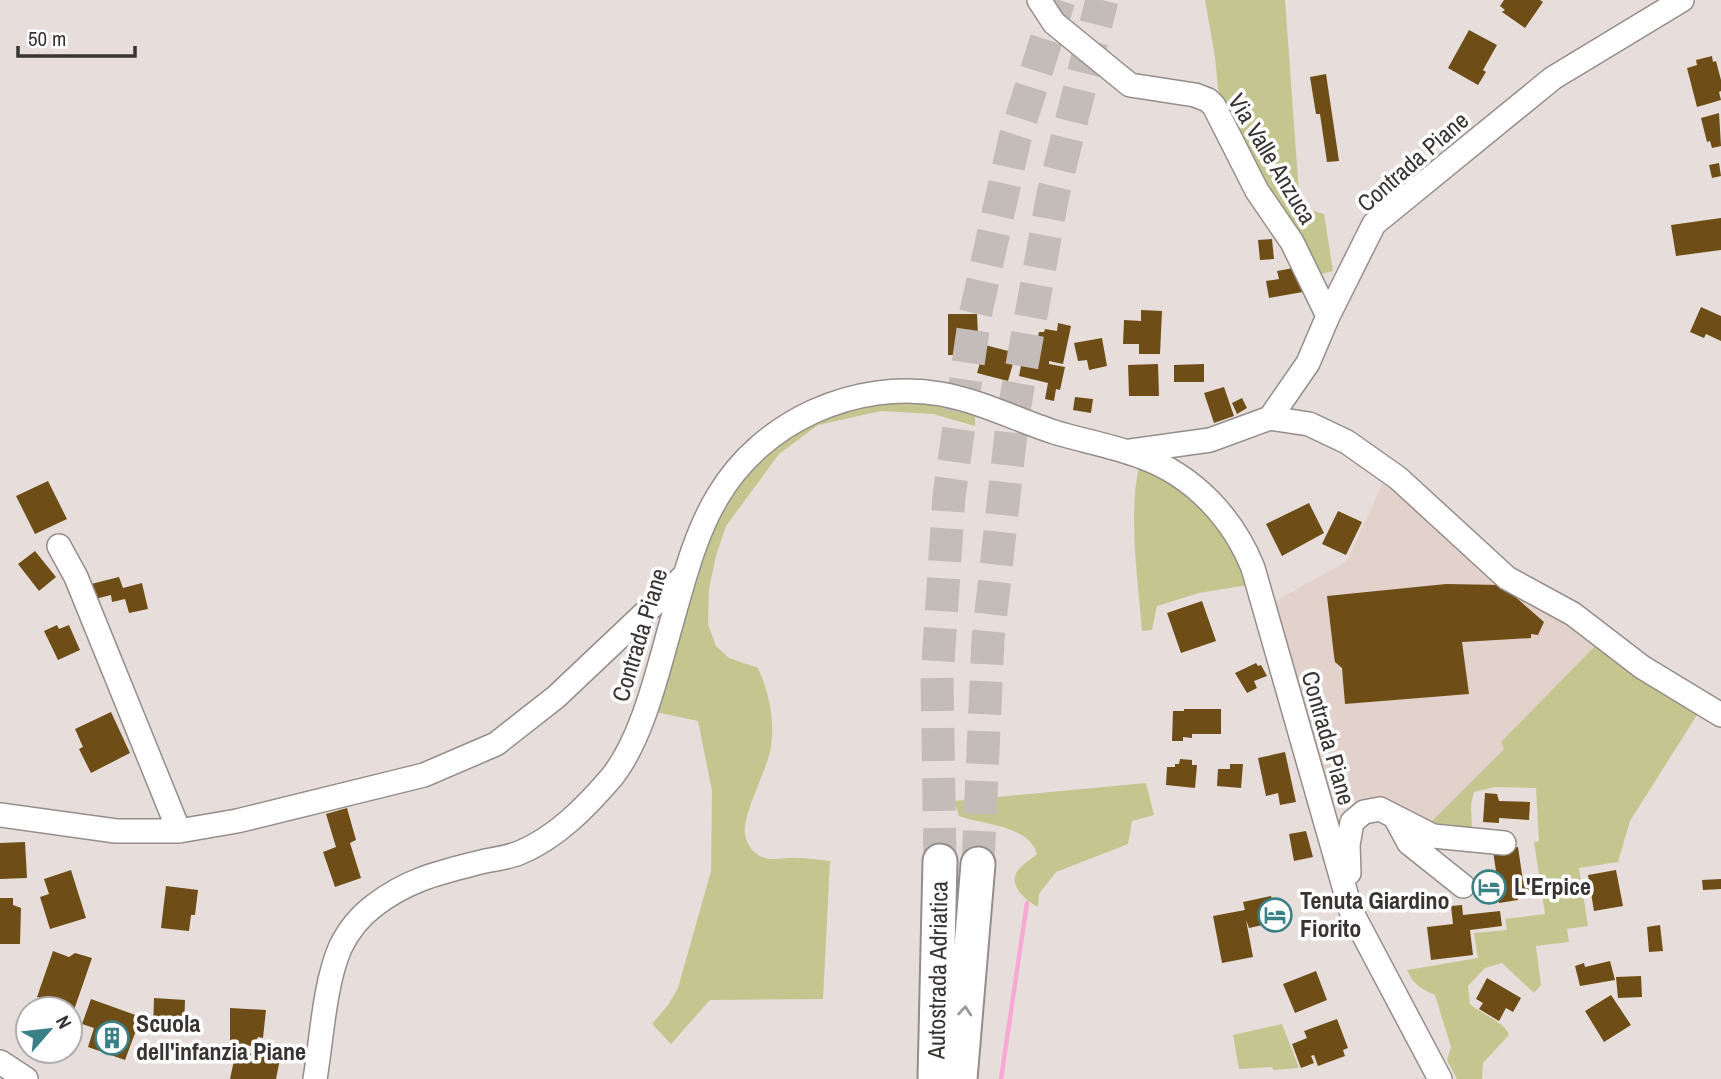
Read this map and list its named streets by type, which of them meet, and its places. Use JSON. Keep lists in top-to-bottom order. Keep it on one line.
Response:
{"streets":{"highway":["Autostrada Adriatica"],"street":["Via Valle Anzuca","Contrada Piane"]},"crossings":[["Via Valle Anzuca","Contrada Piane"]],"places":{"hotel":["L'Erpice","Tenuta Giardino Fiorito"],"building":["Scuola dell'infanzia Piane"]},"scale_bar":"50 m","north":"top right"}
